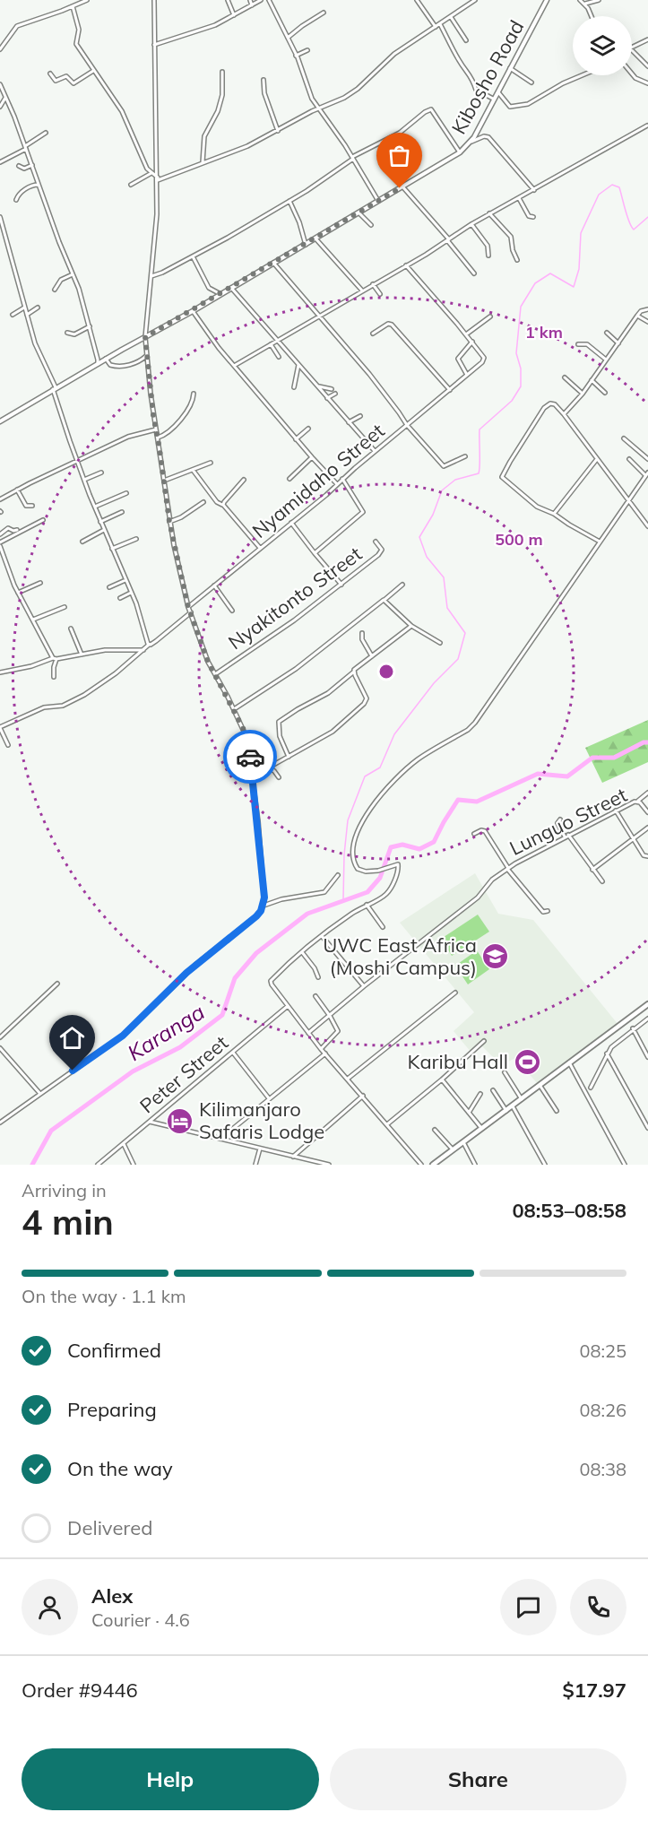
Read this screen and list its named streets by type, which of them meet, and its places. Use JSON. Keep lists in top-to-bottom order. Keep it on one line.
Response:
{"streets":{"street":["Kibosho Road","Nyamidaho Street","Nyakitonto Street","Lunguo Street","Peter Street"]},"crossings":[["Kibosho Road","Nyamidaho Street"]],"water":["Karanga"],"places":{"school or university":["UWC East Africa (Moshi Campus)"],"sports":["Karibu Hall"],"hotel":["Kilimanjaro Safaris Lodge"]},"page":{"heading":["4 min","Arriving in","08:53–08:58"],"panel":["Alex","Courier · 4.6","Order #9446","$17.97"],"bar":"On the way · 1.1 km","list":[["Confirmed","08:25"],["Preparing","08:26"],["On the way","08:38"],"Delivered"],"buttons":["Help","Share"]},"rings":["1 km","500 m"]}
